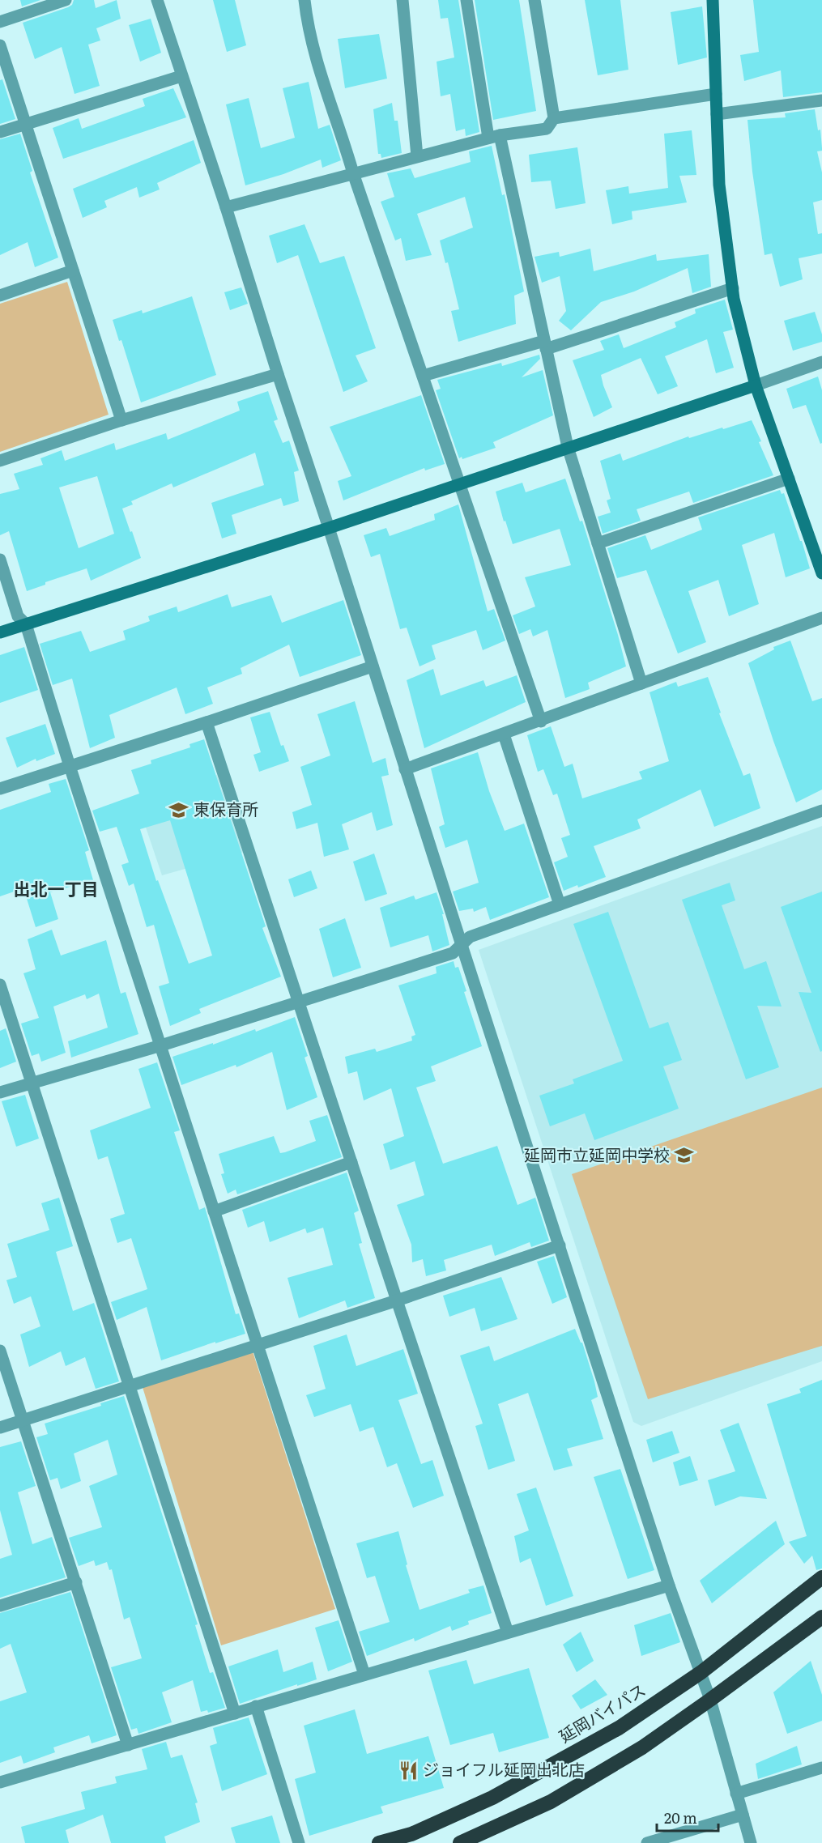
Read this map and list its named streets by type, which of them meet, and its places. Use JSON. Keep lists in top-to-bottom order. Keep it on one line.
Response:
{"streets":{"highway":["延岡バイパス"]},"districts":["出北一丁目"],"places":{"school or university":["東保育所","延岡市立延岡中学校"],"restaurant":["ジョイフル延岡出北店"]},"scale_bar":"20 m"}
